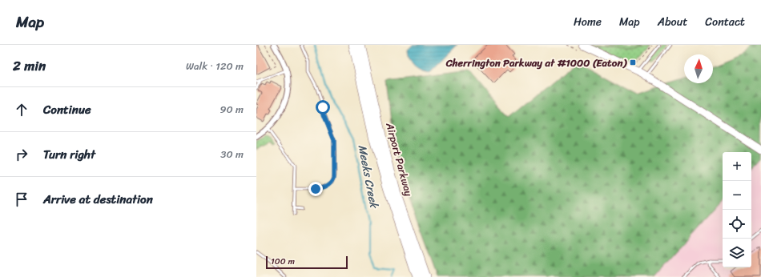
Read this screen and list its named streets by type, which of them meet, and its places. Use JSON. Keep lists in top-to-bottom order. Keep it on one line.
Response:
{"streets":{"highway":["Airport Parkway"]},"water":["Meeks Creek"],"places":{"transit":["Cherrington Parkway at #1000 (Eaton)"]},"scale_bar":"100 m","north":"top","page":{"header":"Map","nav":["Home","Map","About","Contact"],"heading":["2 min","Walk · 120 m"],"list":[["Continue","90 m"],["Turn right","30 m"],"Arrive at destination"],"map_buttons":["+","−"],"scale":"100 m"}}
